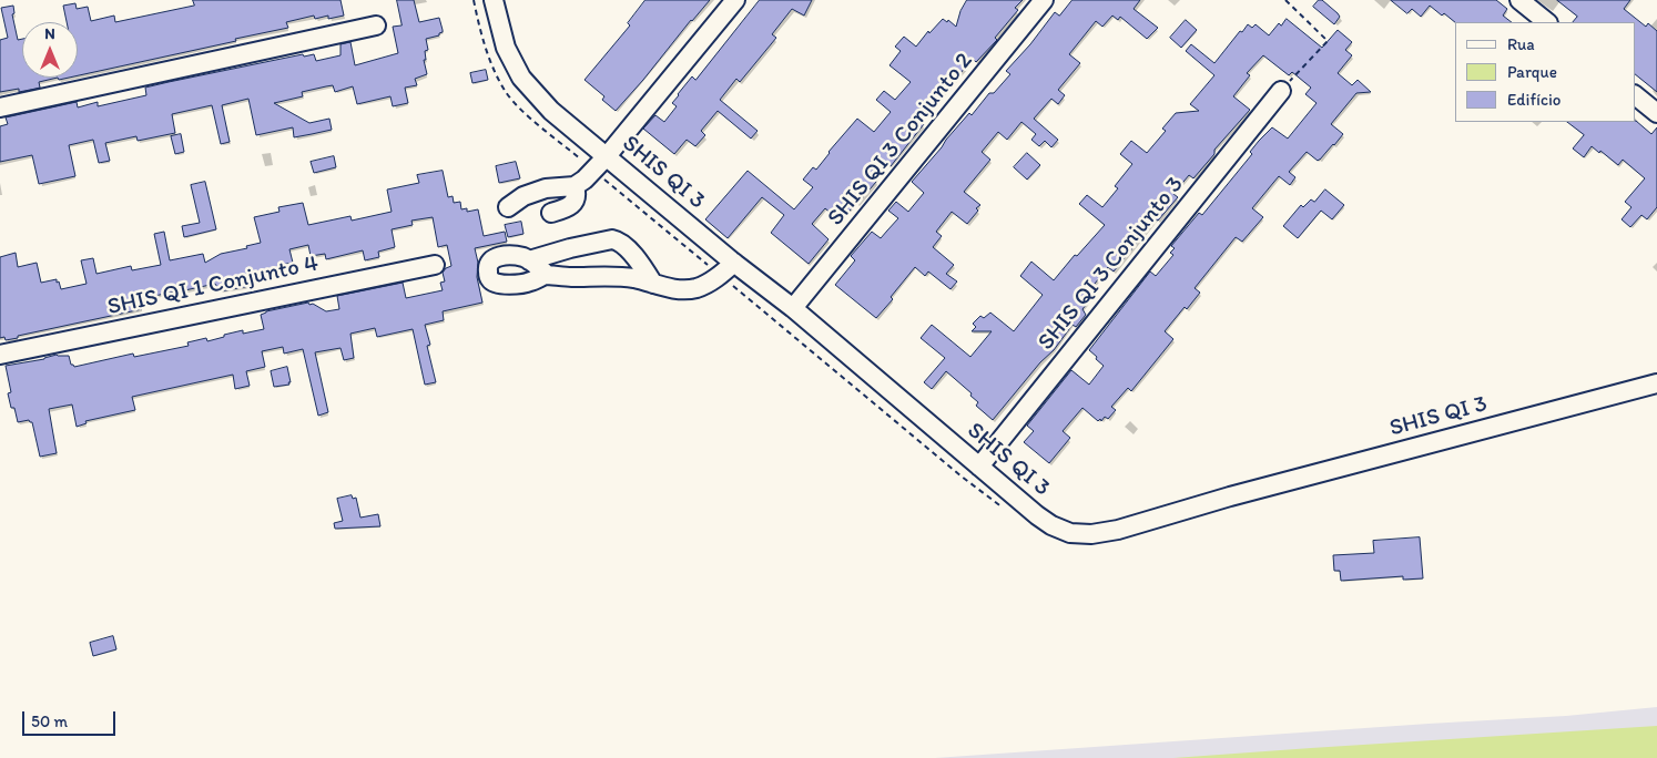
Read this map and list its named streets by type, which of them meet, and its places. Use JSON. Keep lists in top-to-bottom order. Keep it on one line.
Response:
{"streets":{"street":["SHIS QI 3 Conjunto 2","SHIS QI 3","SHIS QI 3 Conjunto 3","SHIS QI 1 Conjunto 4"]},"crossings":[["SHIS QI 3 Conjunto 2","SHIS QI 3"],["SHIS QI 3","SHIS QI 3 Conjunto 3"]],"legend":["Rua","Parque","Edifício"],"scale_bar":"50 m","north":"top"}
